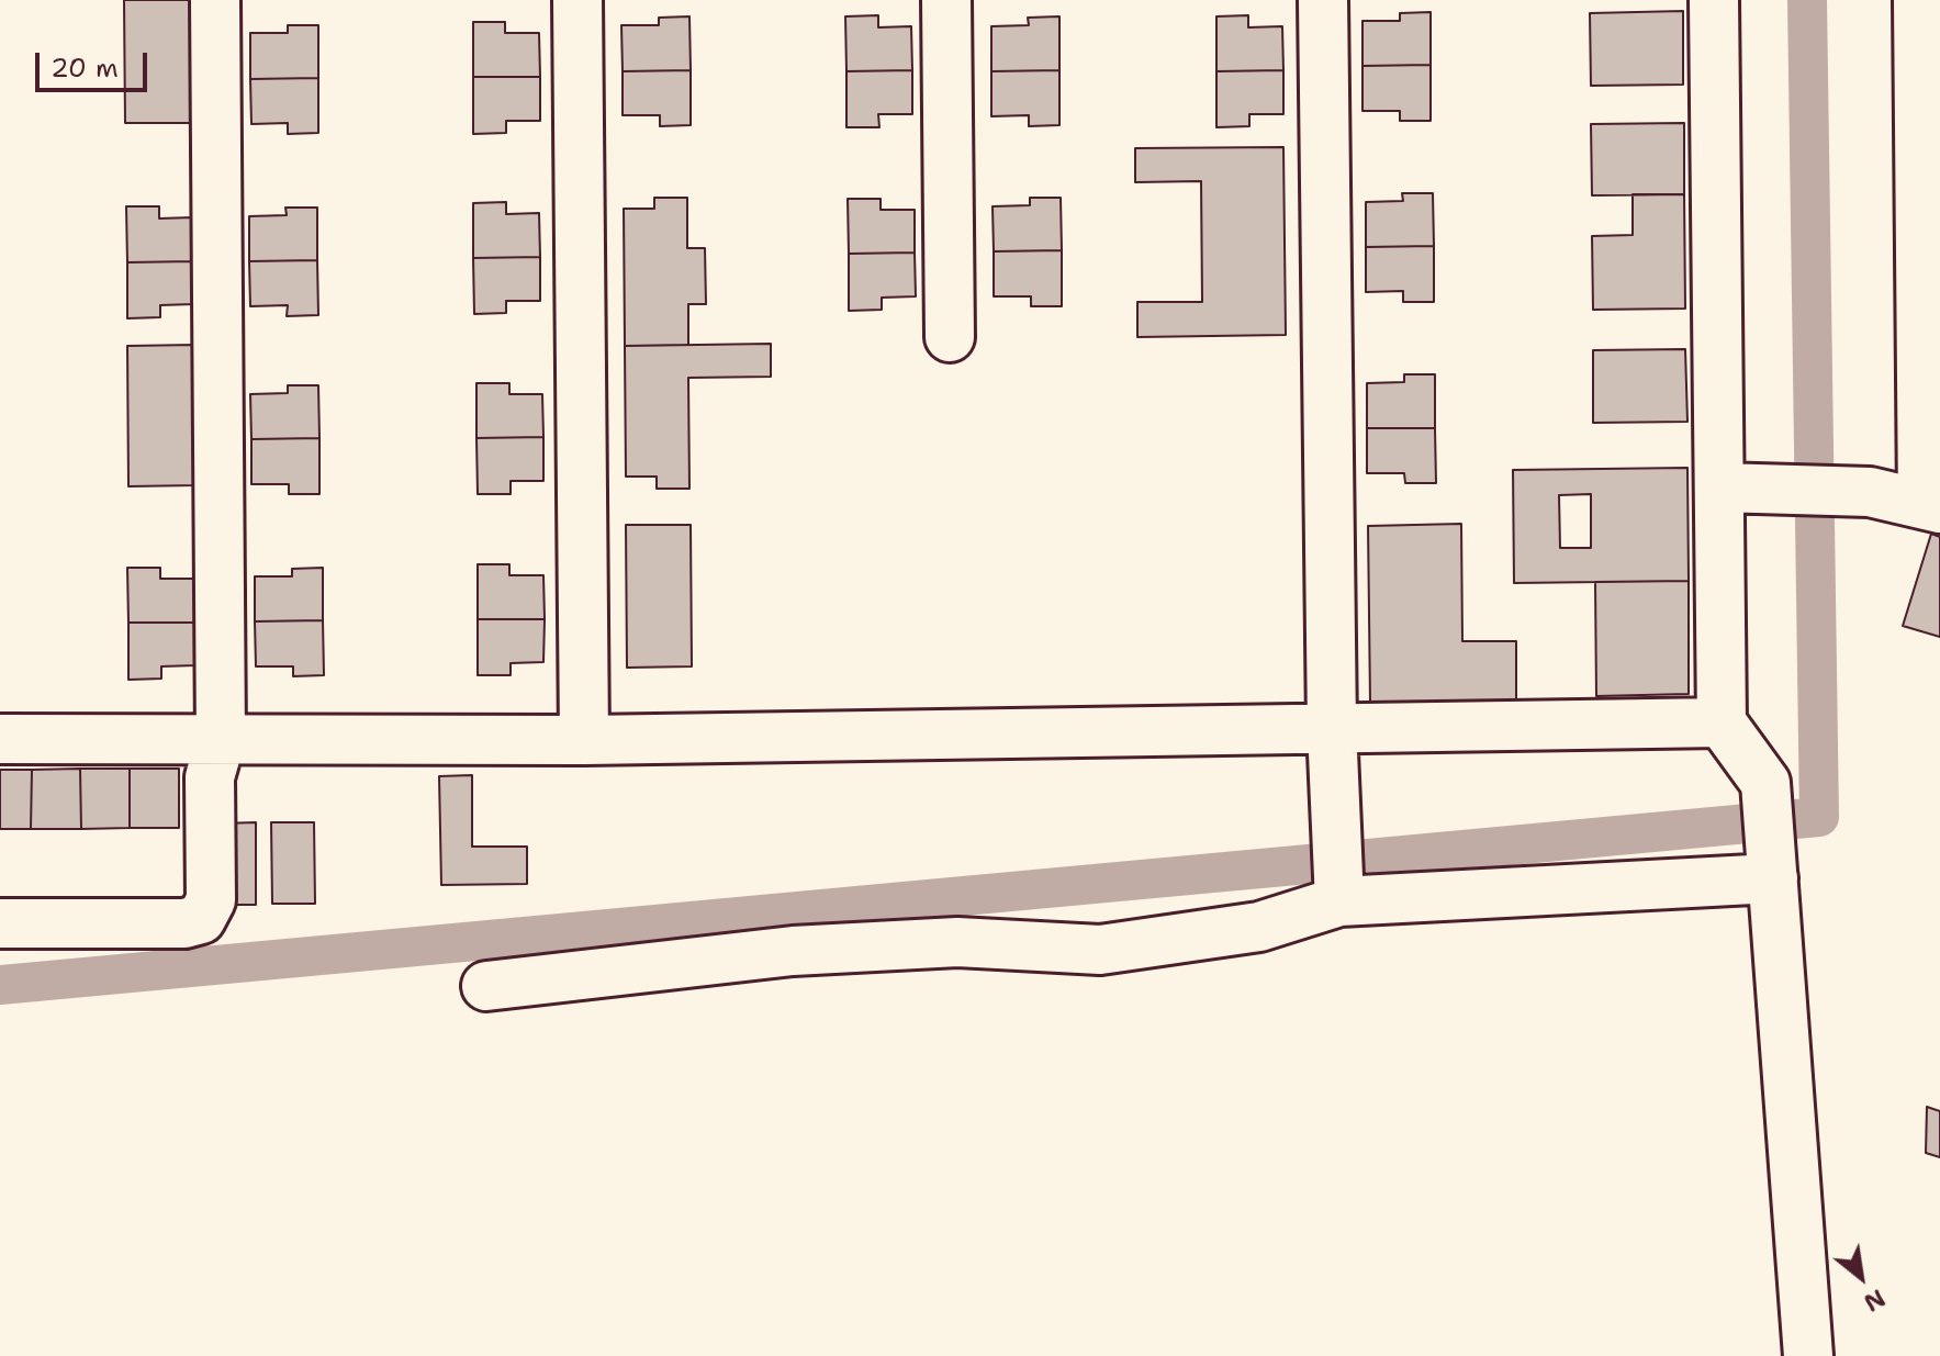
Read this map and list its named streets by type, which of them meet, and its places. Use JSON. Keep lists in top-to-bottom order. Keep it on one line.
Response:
{"scale_bar":"20 m","north":"bottom right"}
